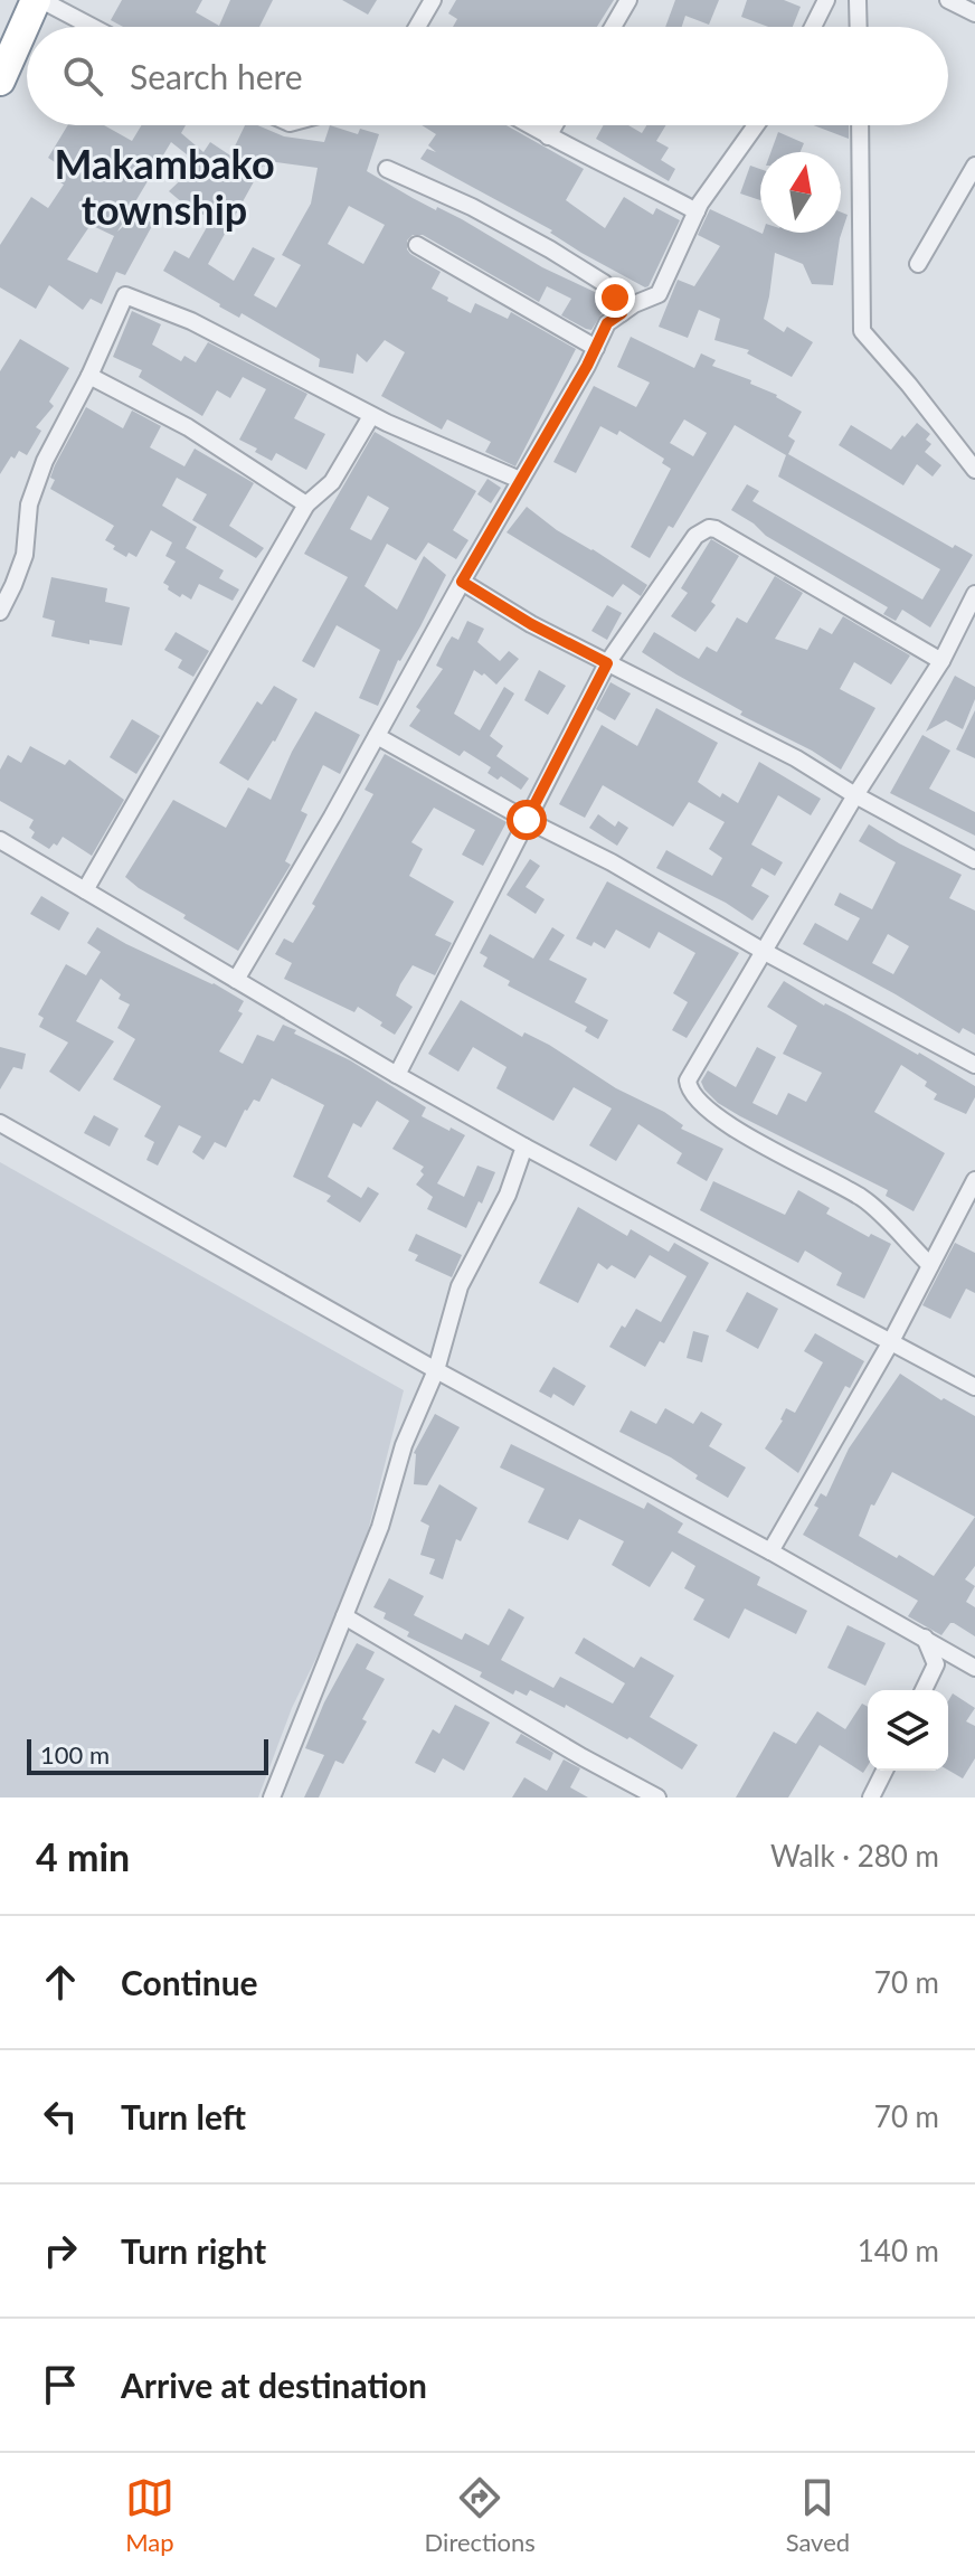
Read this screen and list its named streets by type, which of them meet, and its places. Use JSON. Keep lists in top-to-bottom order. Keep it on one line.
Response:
{"districts":["Makambako township"],"scale_bar":"100 m","north":"top","page":{"search":"Search here","scale":"100 m","heading":["4 min","Walk · 280 m"],"list":[["Continue","70 m"],["Turn left","70 m"],["Turn right","140 m"],"Arrive at destination"],"nav":["Map","Directions","Saved"]}}
